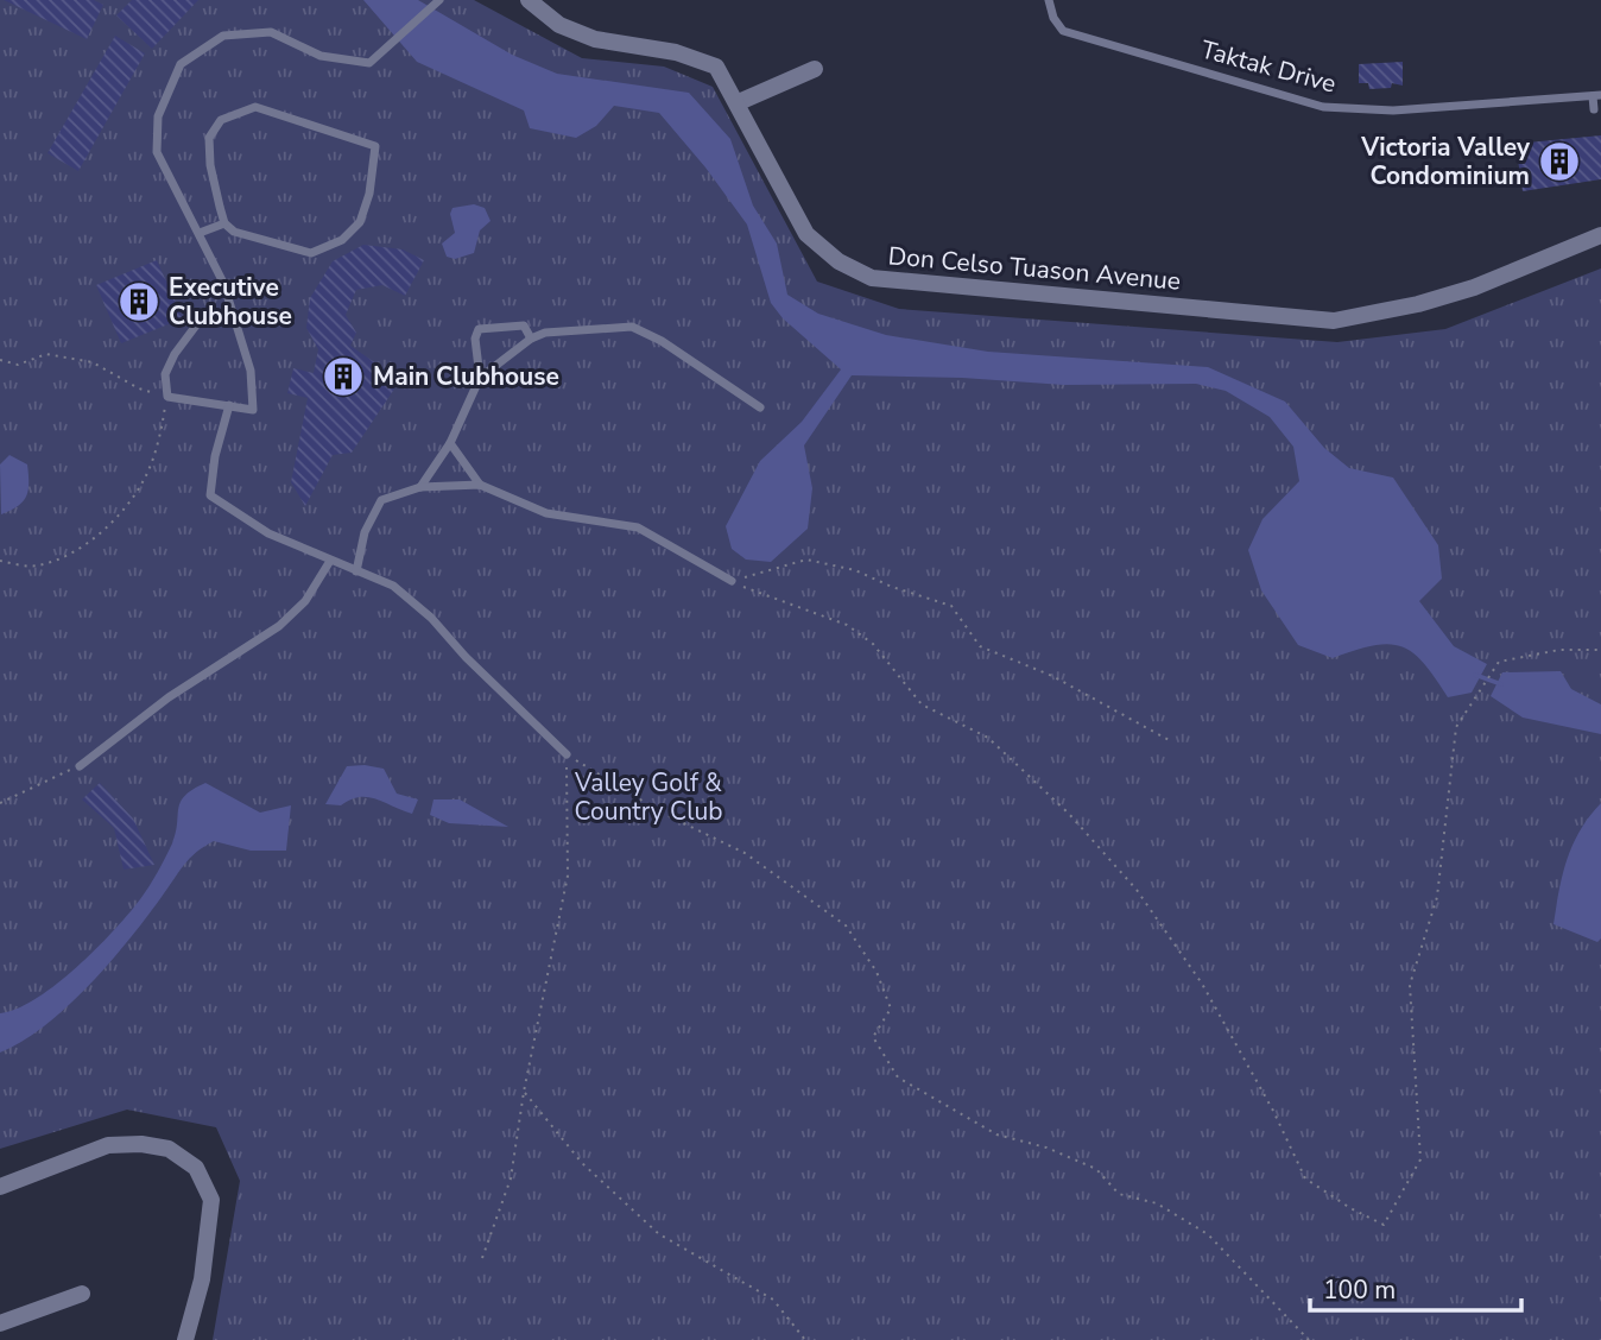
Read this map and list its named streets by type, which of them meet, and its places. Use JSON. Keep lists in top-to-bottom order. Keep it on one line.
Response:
{"streets":{"street":["Don Celso Tuason Avenue"],"lane":["Taktak Drive"]},"parks":["Valley Golf & Country Club"],"places":{"building":["Victoria Valley Condominium","Executive Clubhouse","Main Clubhouse"]},"scale_bar":"100 m"}
